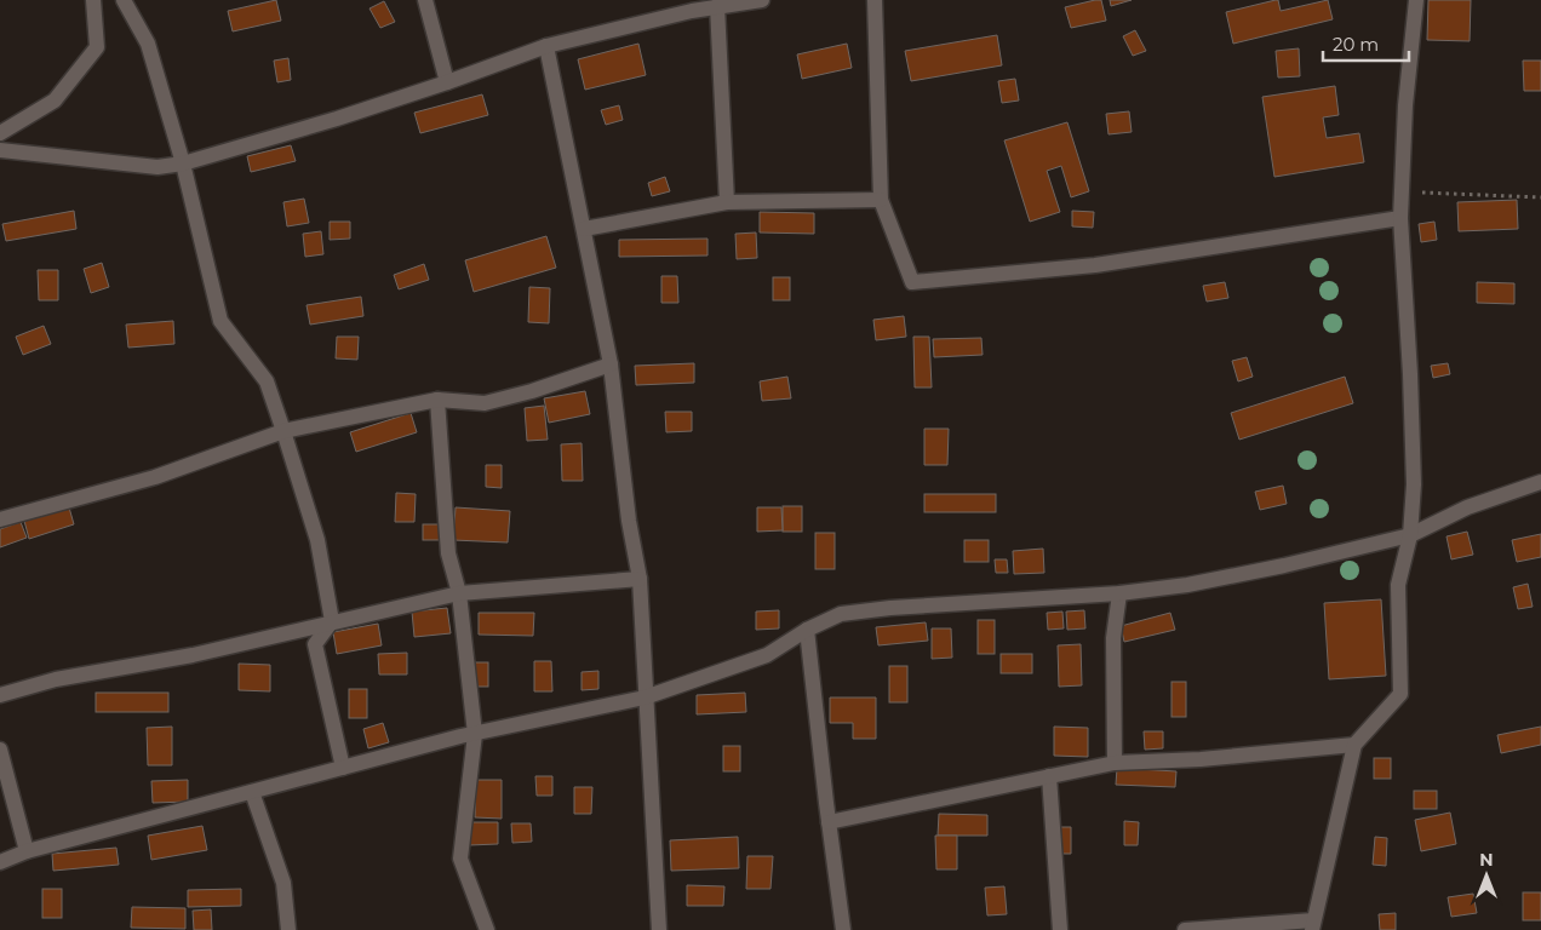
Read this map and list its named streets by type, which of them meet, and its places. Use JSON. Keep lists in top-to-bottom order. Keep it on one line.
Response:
{"scale_bar":"20 m","north":"top"}
